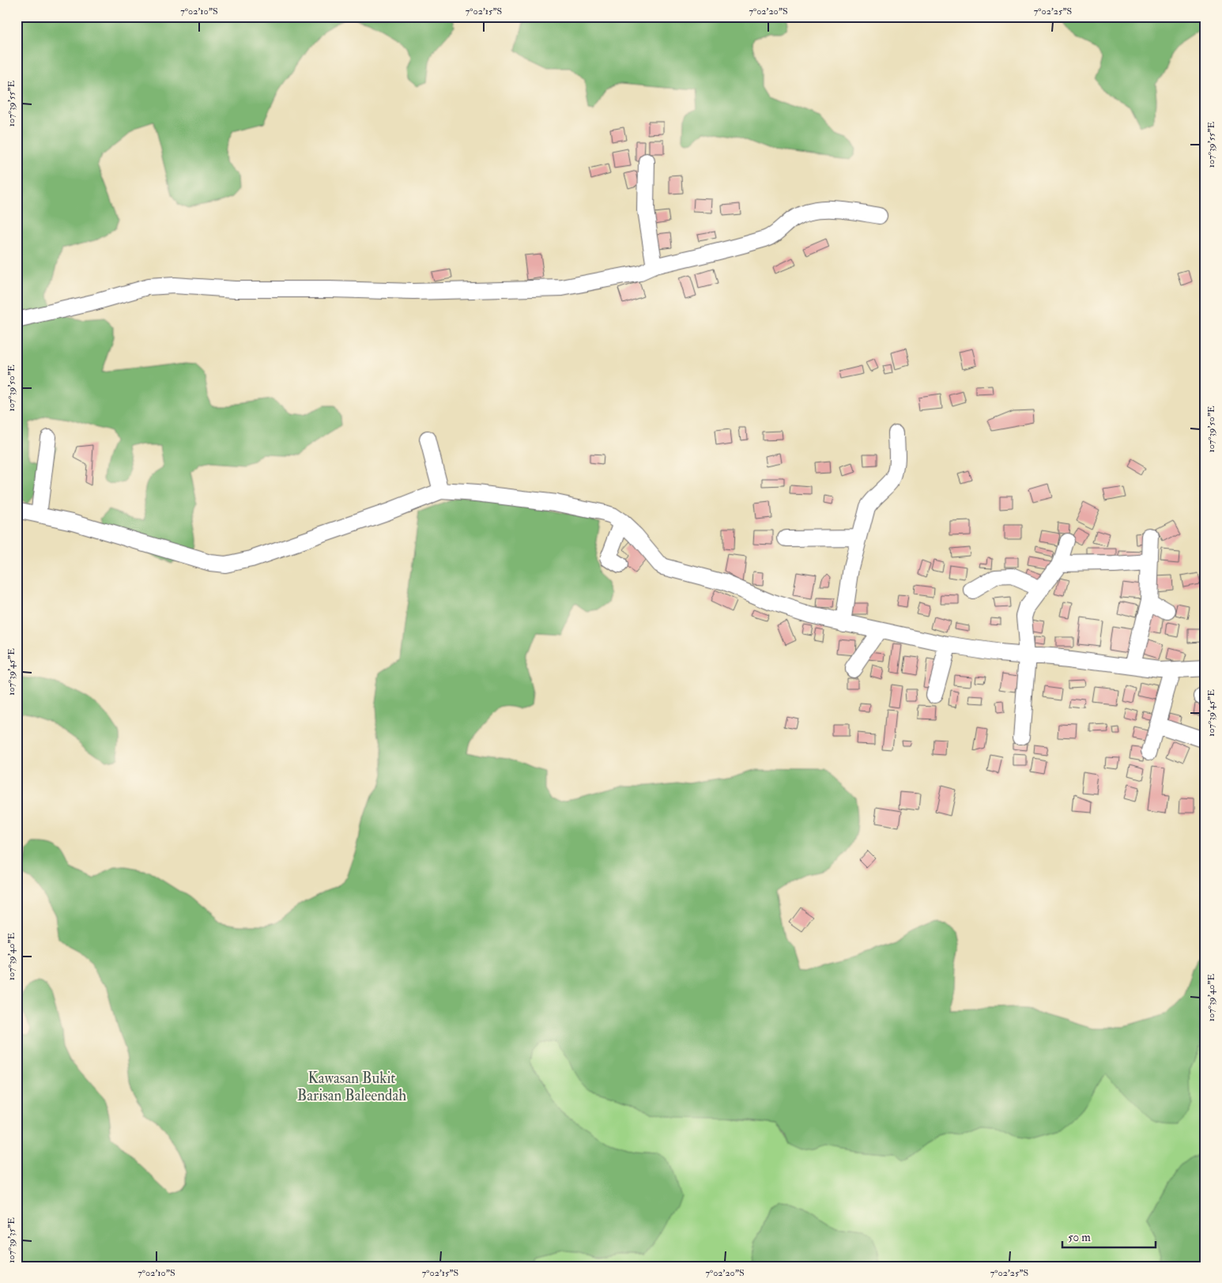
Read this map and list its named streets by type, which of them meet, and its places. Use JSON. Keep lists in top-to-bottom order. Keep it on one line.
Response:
{"parks":["Kawasan Bukit Barisan Baleendah"],"scale_bar":"50 m","coordinates":["7°02'10\"S","7°02'15\"S","7°02'20\"S","7°02'25\"S","107°39'55\"E","107°39'50\"E","107°39'45\"E","107°39'40\"E","107°39'35\"E"]}
